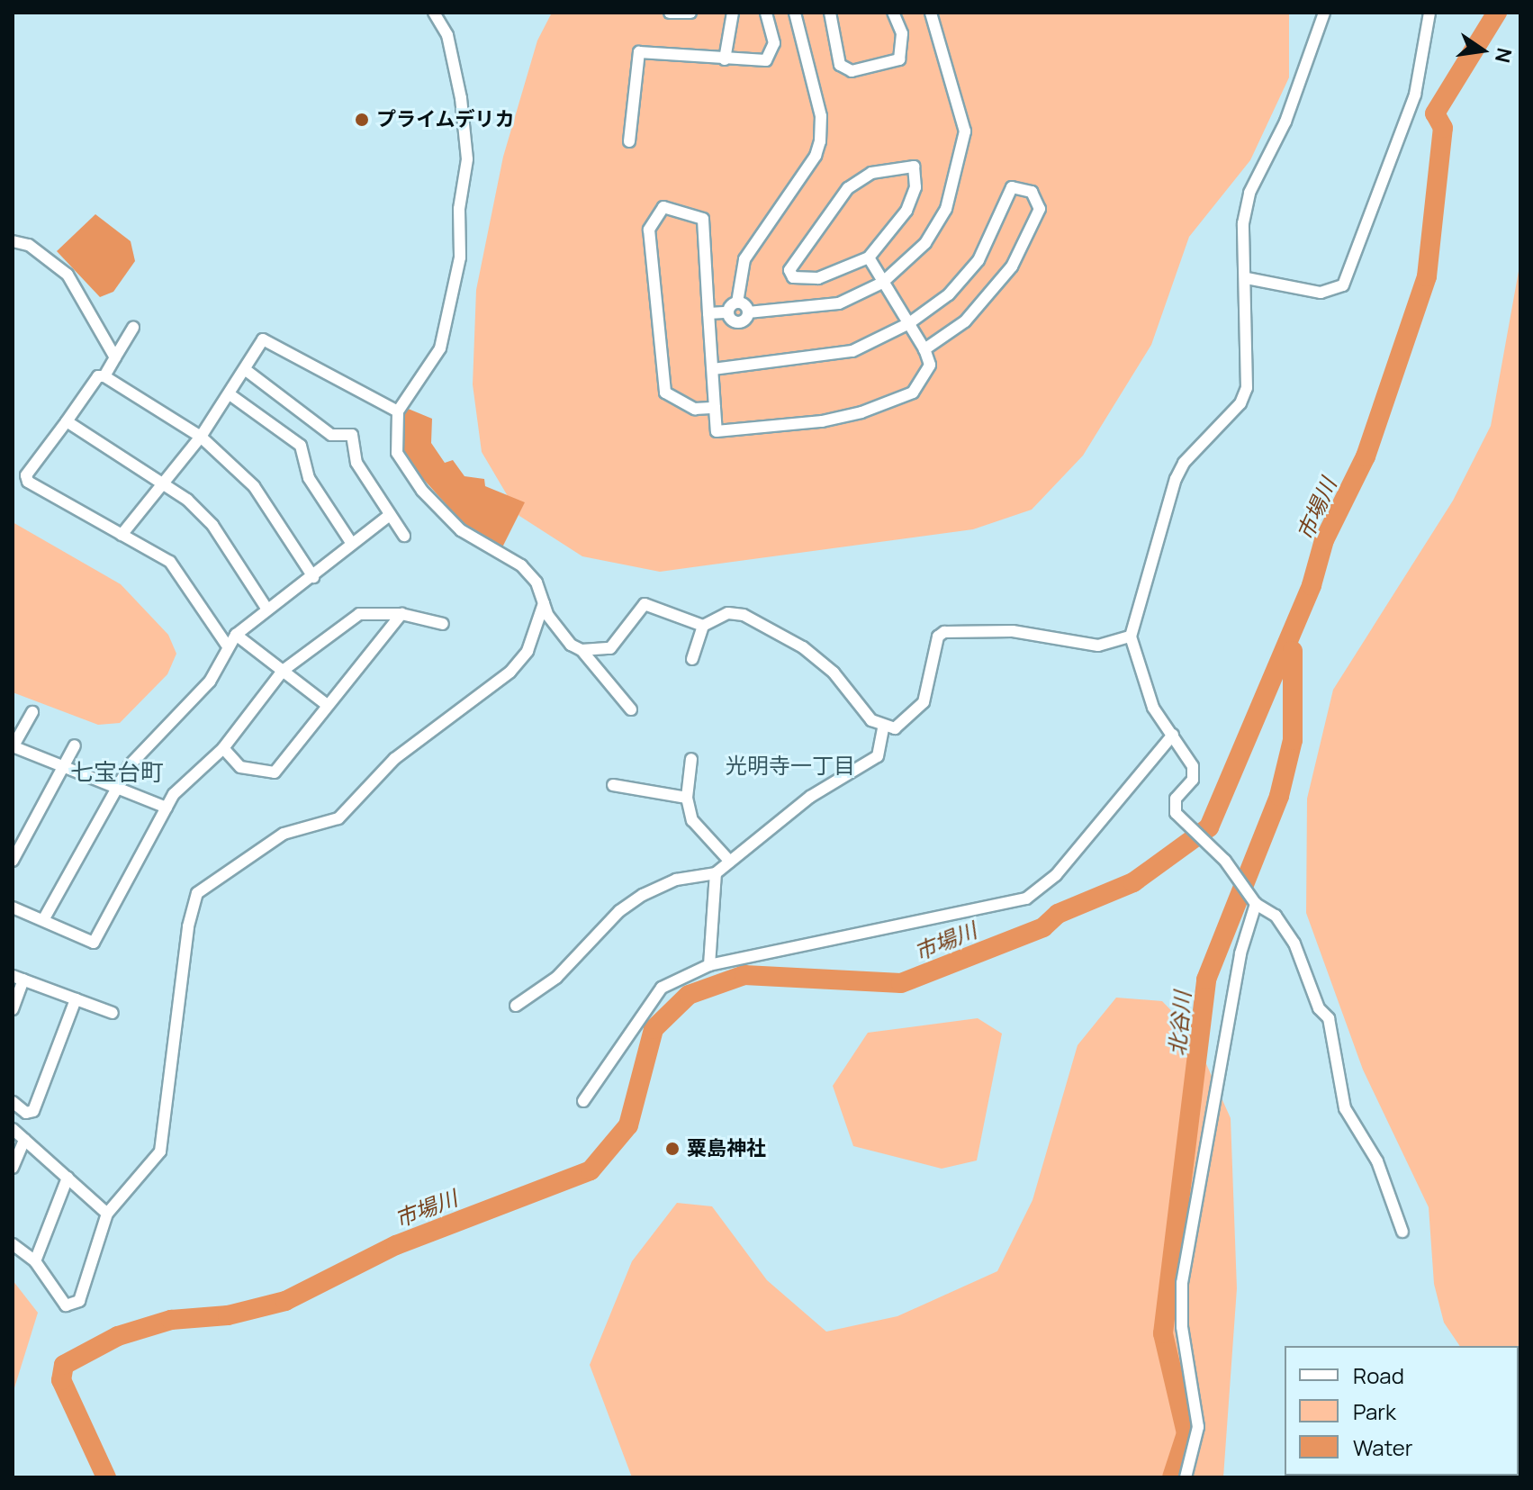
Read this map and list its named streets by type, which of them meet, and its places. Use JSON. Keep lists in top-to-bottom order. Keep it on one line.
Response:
{"districts":["光明寺一丁目","七宝台町"],"water":["市場川","北谷川"],"places":["プライムデリカ","粟島神社"],"legend":["Road","Park","Water"],"north":"right"}
